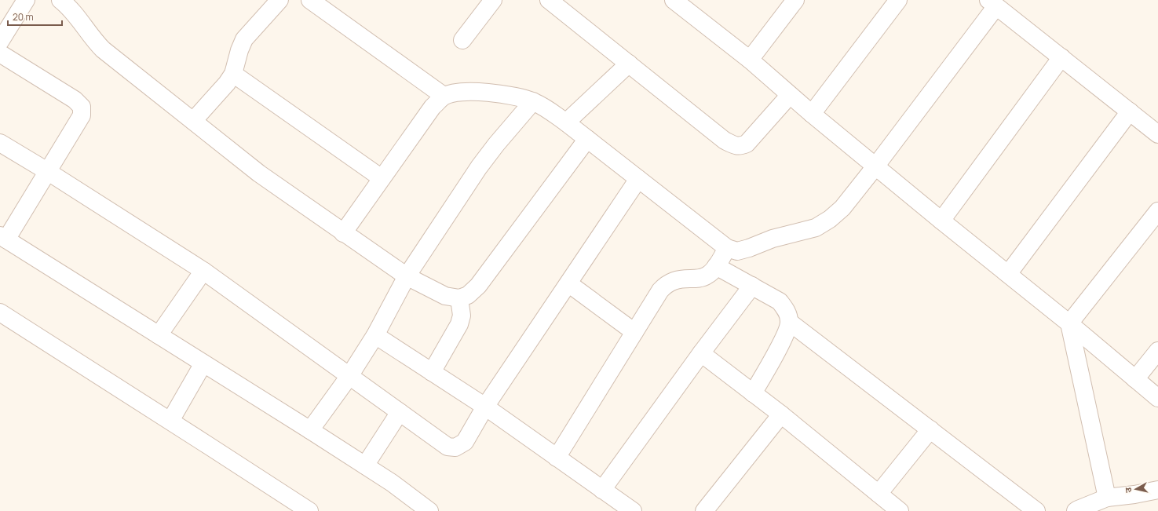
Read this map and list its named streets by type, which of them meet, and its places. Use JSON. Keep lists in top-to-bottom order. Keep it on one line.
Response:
{"scale_bar":"20 m","north":"left"}
